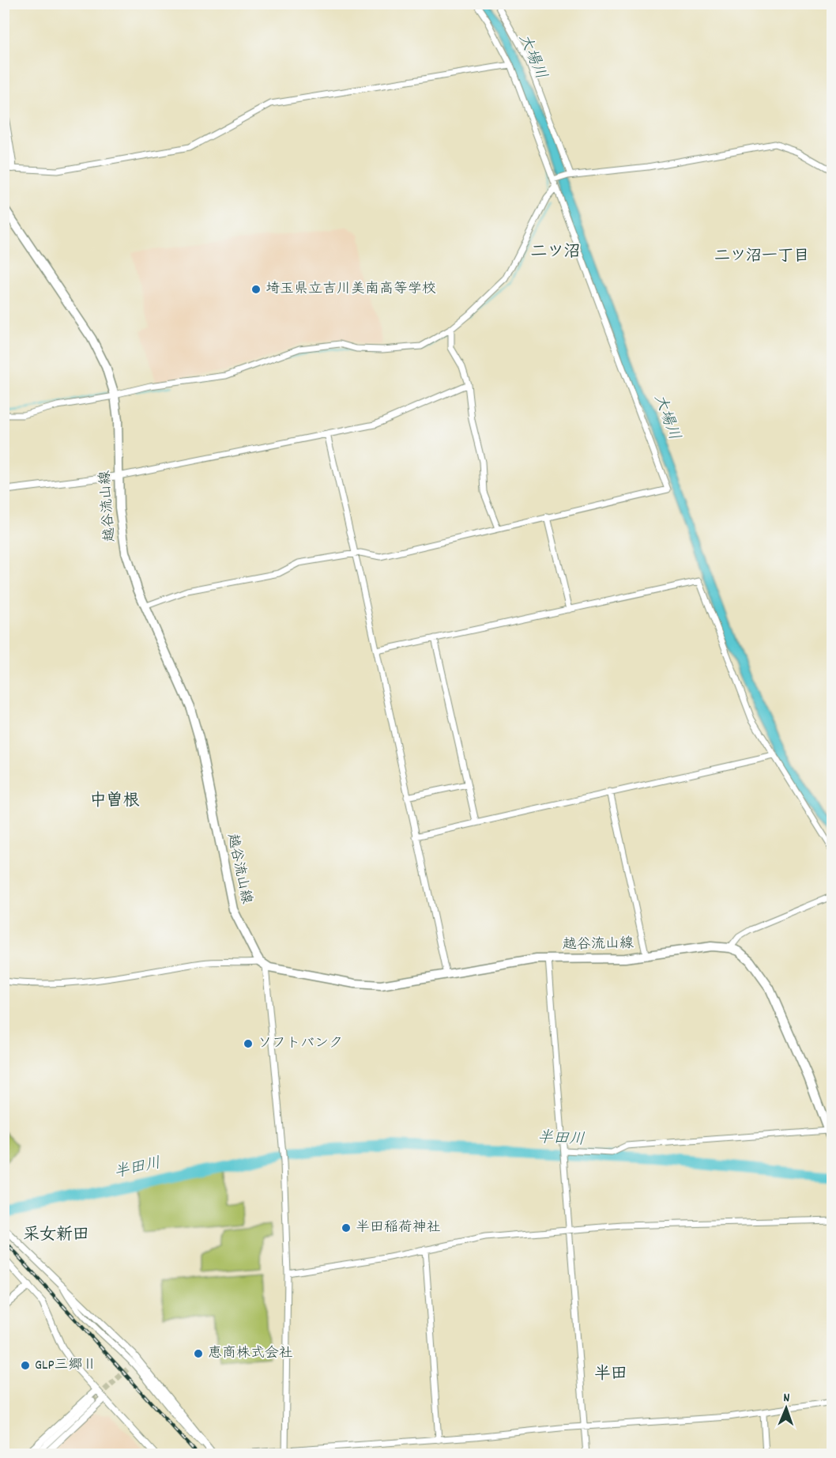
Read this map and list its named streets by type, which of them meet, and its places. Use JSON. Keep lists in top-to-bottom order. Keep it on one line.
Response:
{"streets":{"main road":["越谷流山線"]},"districts":["二ツ沼","二ツ沼一丁目","中曽根","采女新田","半田"],"water":["大場川","半田川"],"places":["埼玉県立吉川美南高等学校","ソフトバンク","半田稲荷神社","恵商株式会社","GLP三郷Ⅱ"],"north":"top"}
